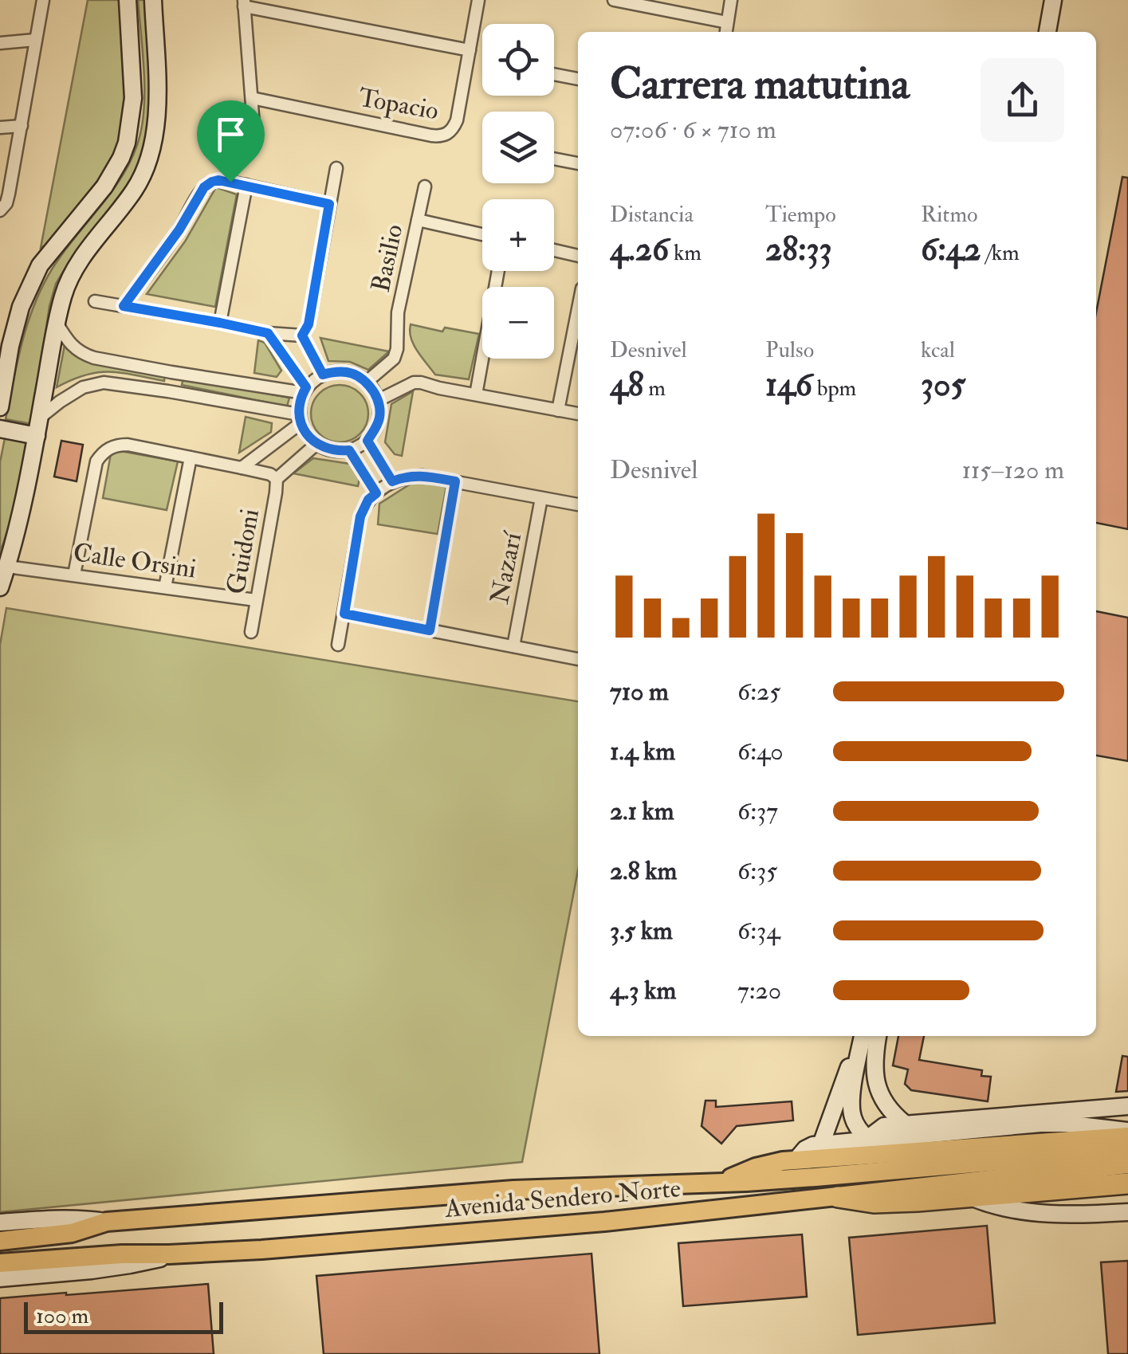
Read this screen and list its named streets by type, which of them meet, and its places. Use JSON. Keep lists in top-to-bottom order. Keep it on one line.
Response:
{"streets":{"main road":["Avenida Sendero Norte"],"street":["Topacio","Basilio","Guidoni","Calle Orsini","Nazarí"]},"crossings":[["Guidoni","Calle Orsini"]],"scale_bar":"100 m","page":{"map_buttons":["+","−"],"heading":["Carrera matutina","07:06 · 6 × 710 m"],"stats":[["Distancia","4.26 km"],["Tiempo","28:33"],["Ritmo","6:42 /km"],["Desnivel","48 m"],["Pulso","146 bpm"],["kcal","305"]],"chart":["Desnivel","115–120 m"],"list":[{"name":"710 m","note":"6:25"},{"name":"1.4 km","note":"6:40"},{"name":"2.1 km","note":"6:37"},{"name":"2.8 km","note":"6:35"},{"name":"3.5 km","note":"6:34"},{"name":"4.3 km","note":"7:20"}],"scale":"100 m"}}
